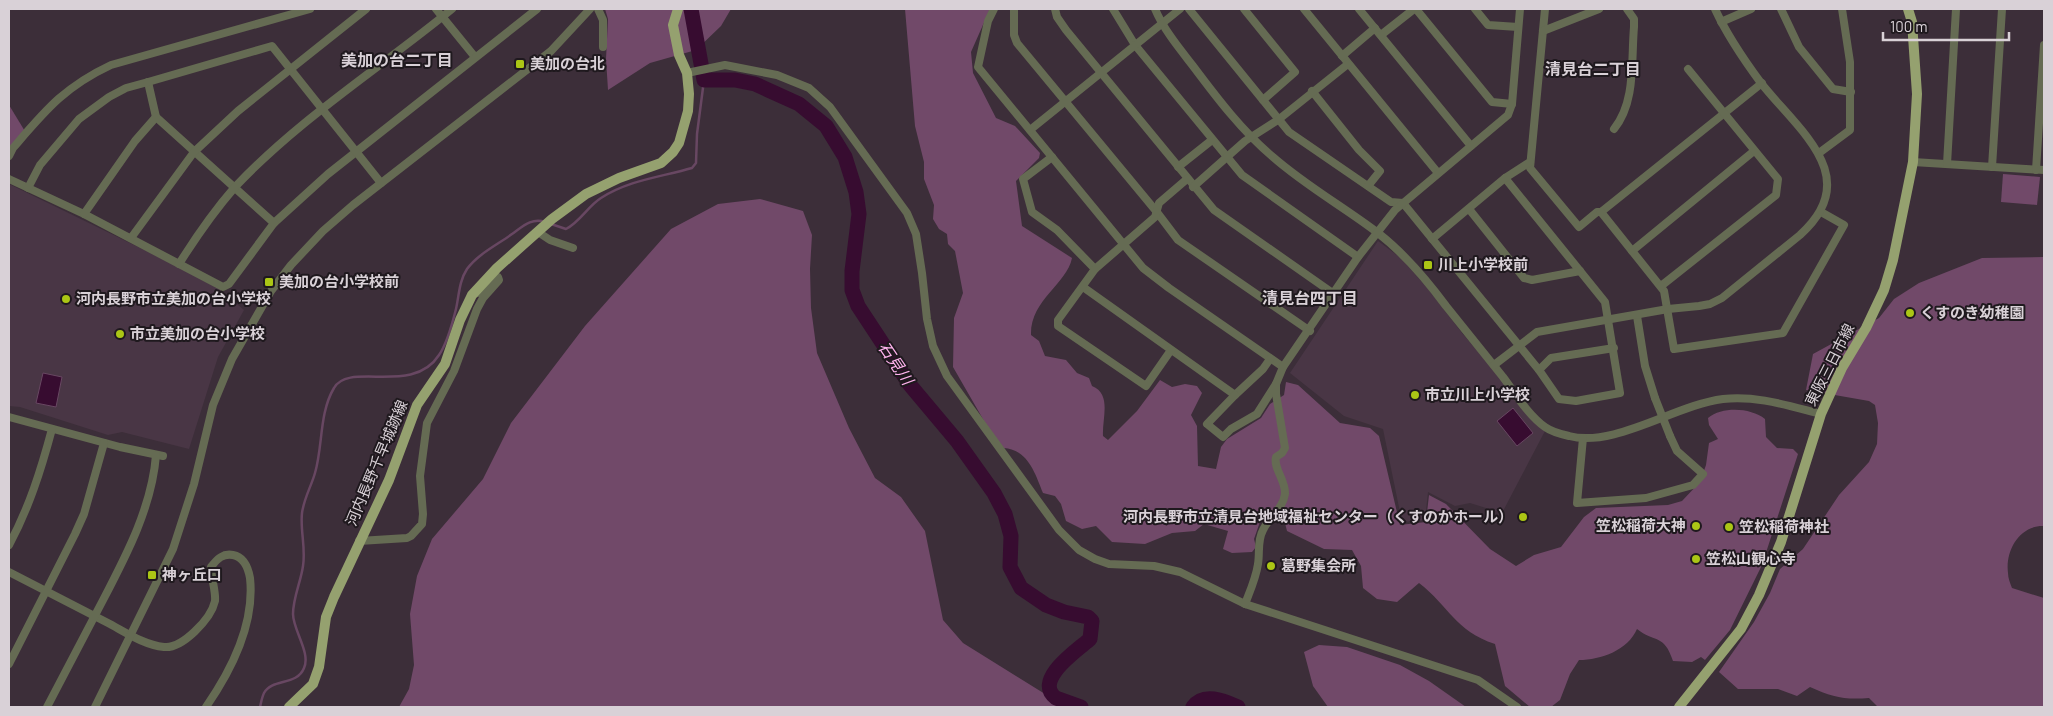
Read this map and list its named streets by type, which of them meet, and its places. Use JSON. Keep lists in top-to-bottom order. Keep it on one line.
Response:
{"streets":{"main road":["東阪三日市線","河内長野千早城跡線"]},"districts":["美加の台二丁目","清見台二丁目","清見台四丁目"],"water":["石見川"],"places":{"transit":["美加の台北","川上小学校前","美加の台小学校前","神ヶ丘口"],"other":["河内長野市立美加の台小学校","くすのき幼稚園","市立美加の台小学校","市立川上小学校","河内長野市立清見台地域福祉センター（くすのかホール）","笠松稲荷大神","笠松稲荷神社","笠松山観心寺","葛野集会所"]},"scale_bar":"100 m"}
